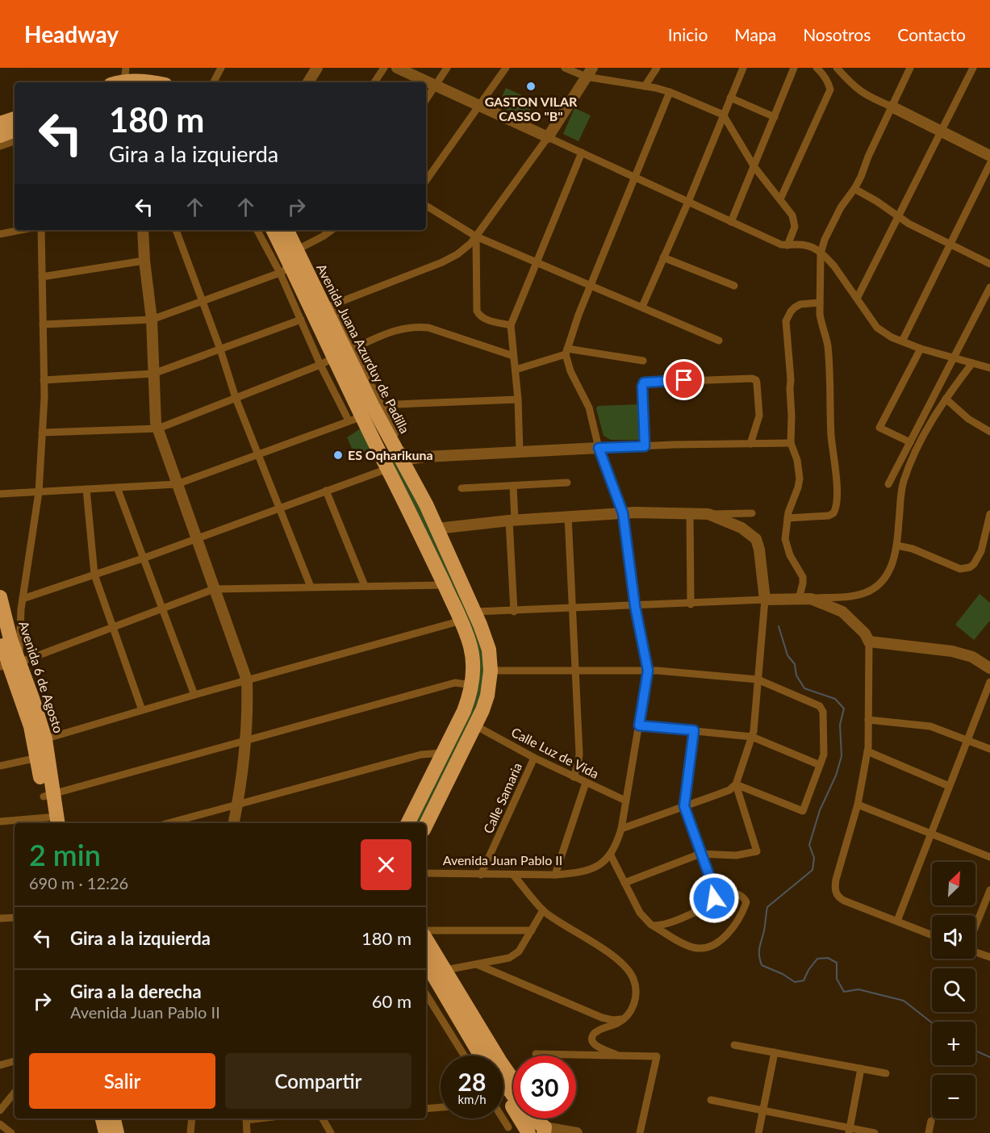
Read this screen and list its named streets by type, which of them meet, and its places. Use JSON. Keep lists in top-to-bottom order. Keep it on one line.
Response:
{"streets":{"highway":["Avenida Juana Azurduy de Padilla","Avenida 6 de Agosto"],"street":["Calle Luz de Vida","Calle Samaria","Avenida Juan Pablo II"]},"crossings":[["Avenida Juana Azurduy de Padilla","Calle Luz de Vida"],["Calle Luz de Vida","Calle Samaria"],["Calle Samaria","Avenida Juan Pablo II"]],"places":["GASTON VILAR CASSO \"B\"","ES Oqharikuna"],"north":"top right","page":{"header":"Headway","nav":["Inicio","Mapa","Nosotros","Contacto"],"turn":["180 m","Gira a la izquierda"],"heading":["2 min","690 m · 12:26"],"map_buttons":["+","−"],"list":[{"name":"Gira a la izquierda","value":"180 m"},{"name":"Gira a la derecha","note":"Avenida Juan Pablo II","value":"60 m"}],"buttons":["Salir","Compartir"],"speed":"28 km/h","limit":"30"}}
